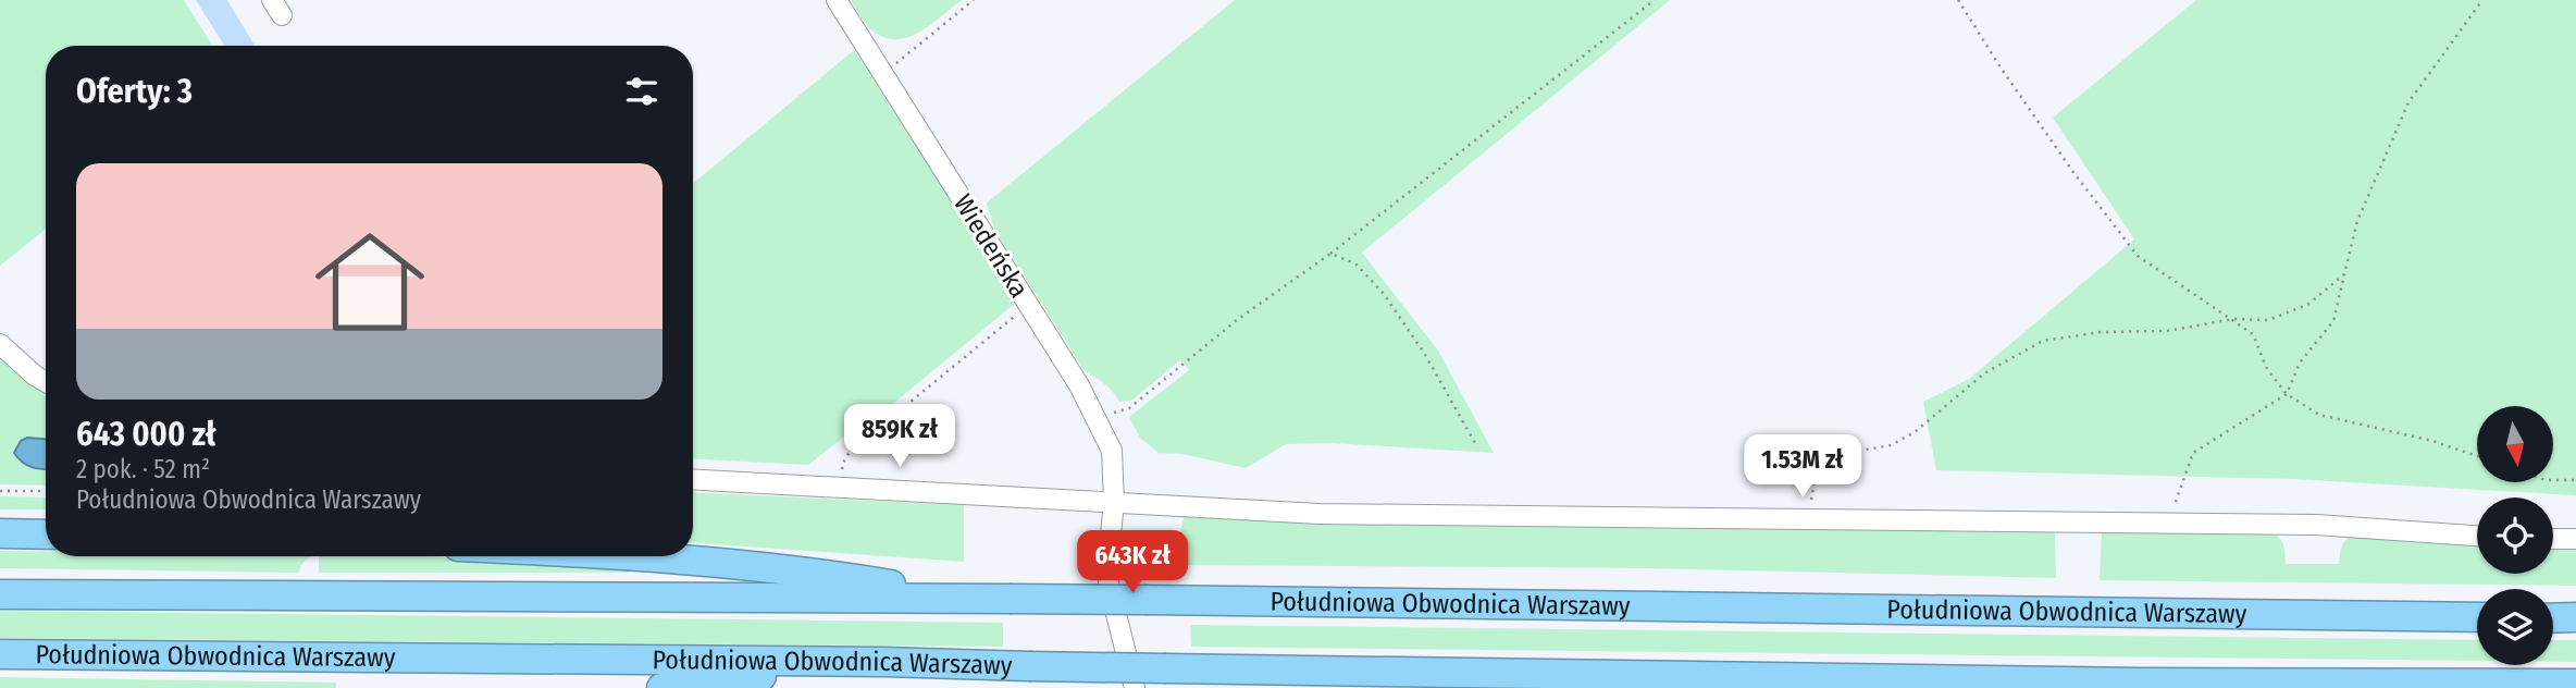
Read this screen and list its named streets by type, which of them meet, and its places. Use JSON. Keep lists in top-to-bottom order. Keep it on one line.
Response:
{"streets":{"highway":["Południowa Obwodnica Warszawy"],"street":["Wiedeńska"]},"north":"bottom","page":{"heading":"Oferty: 3","list":[{"name":"643 000 zł","note":"2 pok. · 52 m² · Południowa Obwodnica Warszawy"}],"price":["859K zł","1.53M zł","643K zł"]}}
